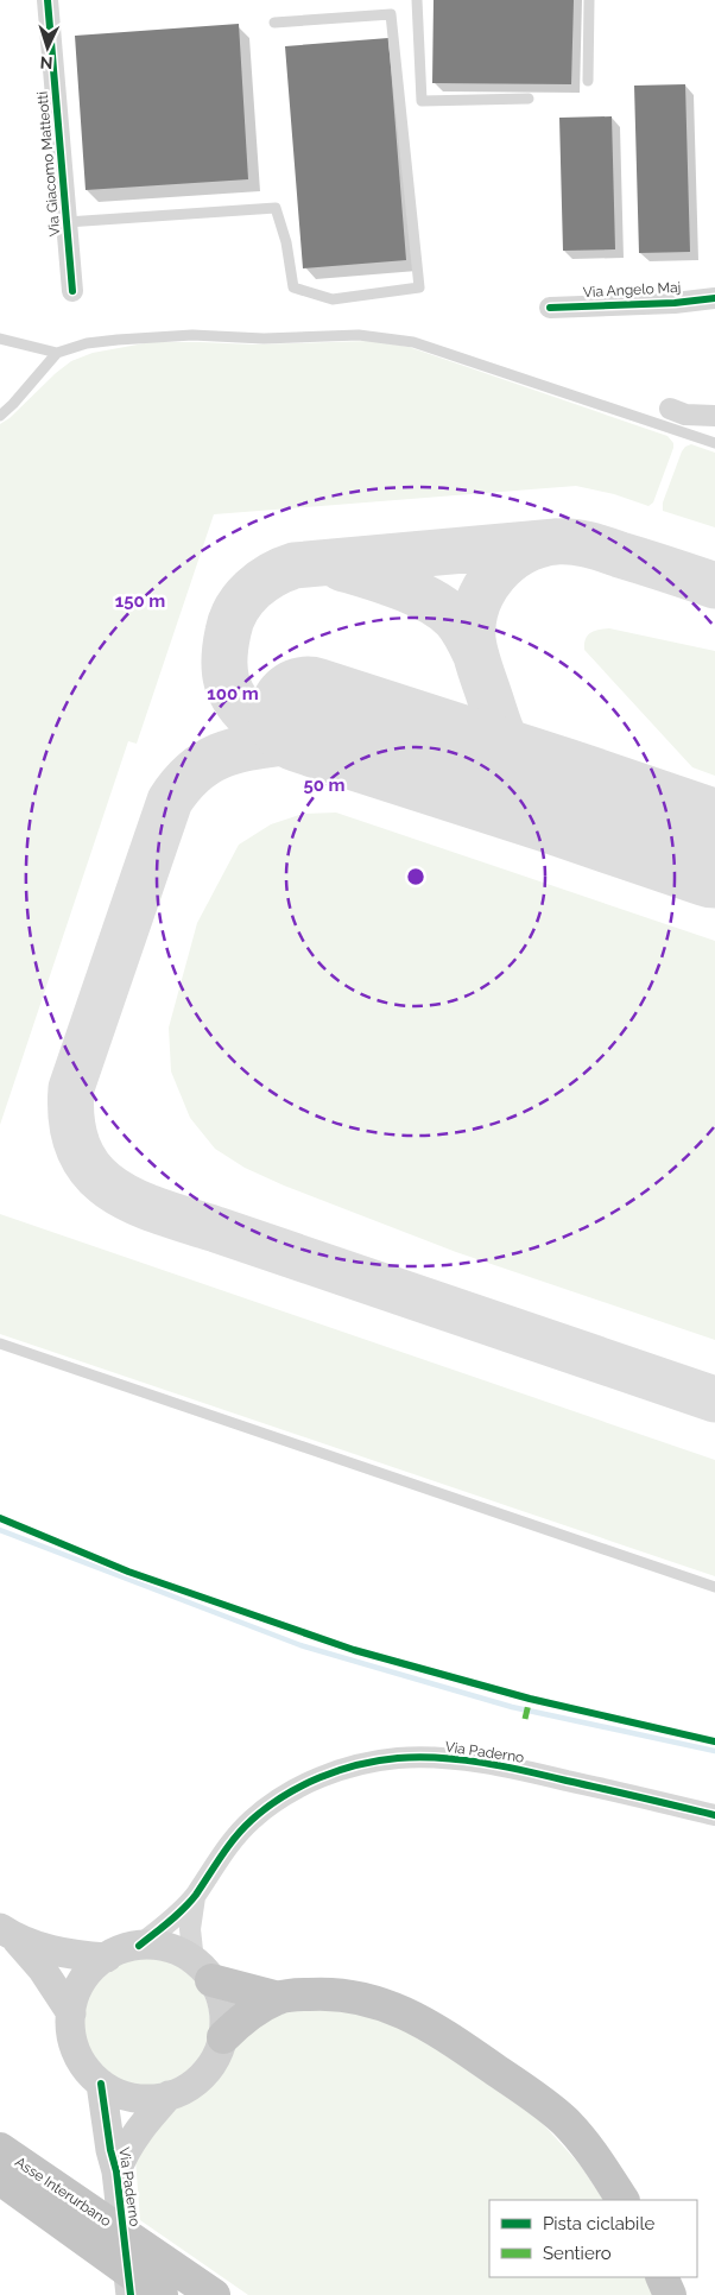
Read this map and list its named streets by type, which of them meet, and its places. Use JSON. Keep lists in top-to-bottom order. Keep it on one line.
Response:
{"streets":{"highway":["Asse Interurbano"],"street":["Via Giacomo Matteotti","Via Angelo Maj","Via Paderno"]},"legend":["Pista ciclabile","Sentiero"],"north":"bottom","rings":["150 m","100 m","50 m"]}
